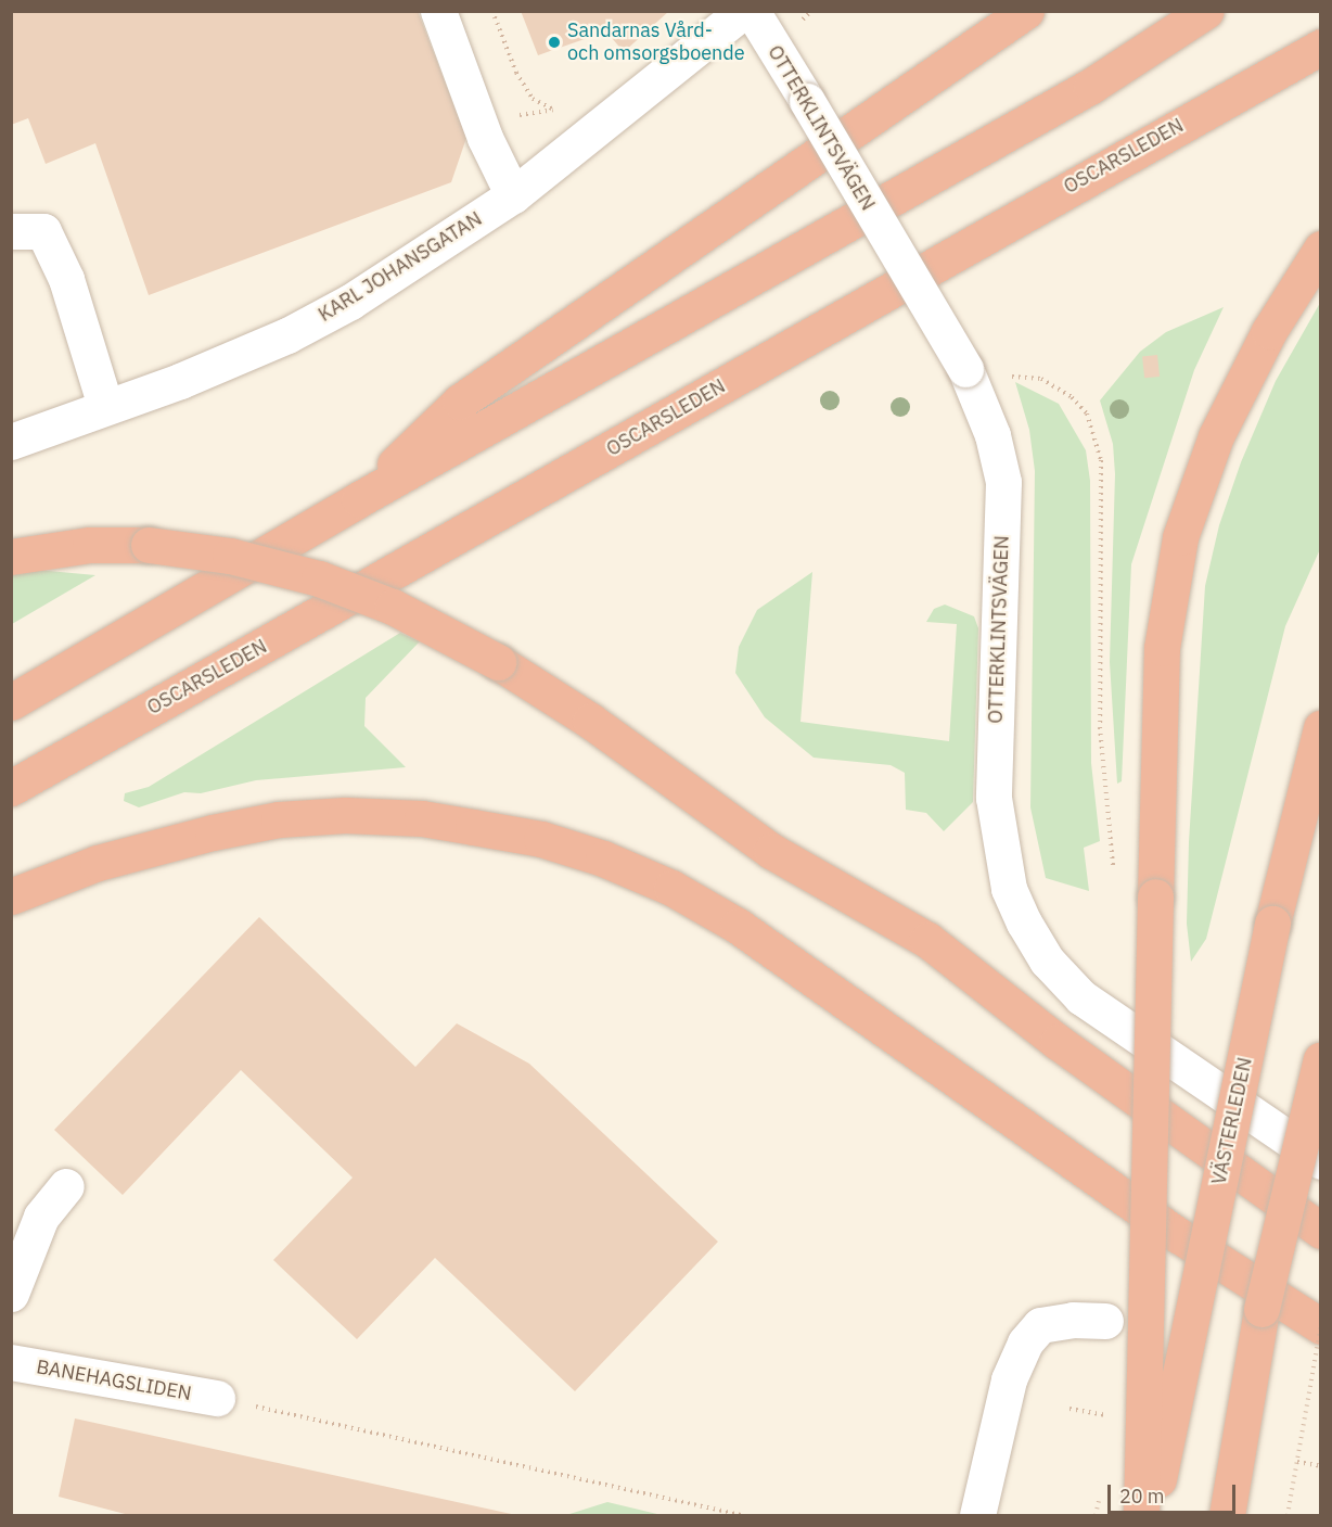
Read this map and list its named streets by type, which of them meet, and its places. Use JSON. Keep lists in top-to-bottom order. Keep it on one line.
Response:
{"streets":{"highway":["OSCARSLEDEN","VÄSTERLEDEN"],"street":["OTTERKLINTSVÄGEN","KARL JOHANSGATAN","BANEHAGSLIDEN"]},"places":["Sandarnas Vård- och omsorgsboende"],"scale_bar":"20 m"}
